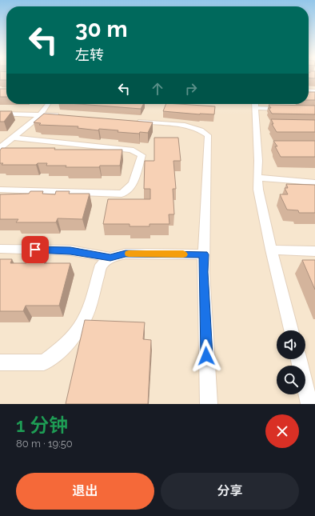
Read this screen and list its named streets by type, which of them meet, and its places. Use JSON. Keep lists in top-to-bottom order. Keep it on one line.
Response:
{"page":{"turn":["30 m","左转"],"heading":["1 分钟","80 m · 19:50"],"buttons":["退出","分享"]}}
